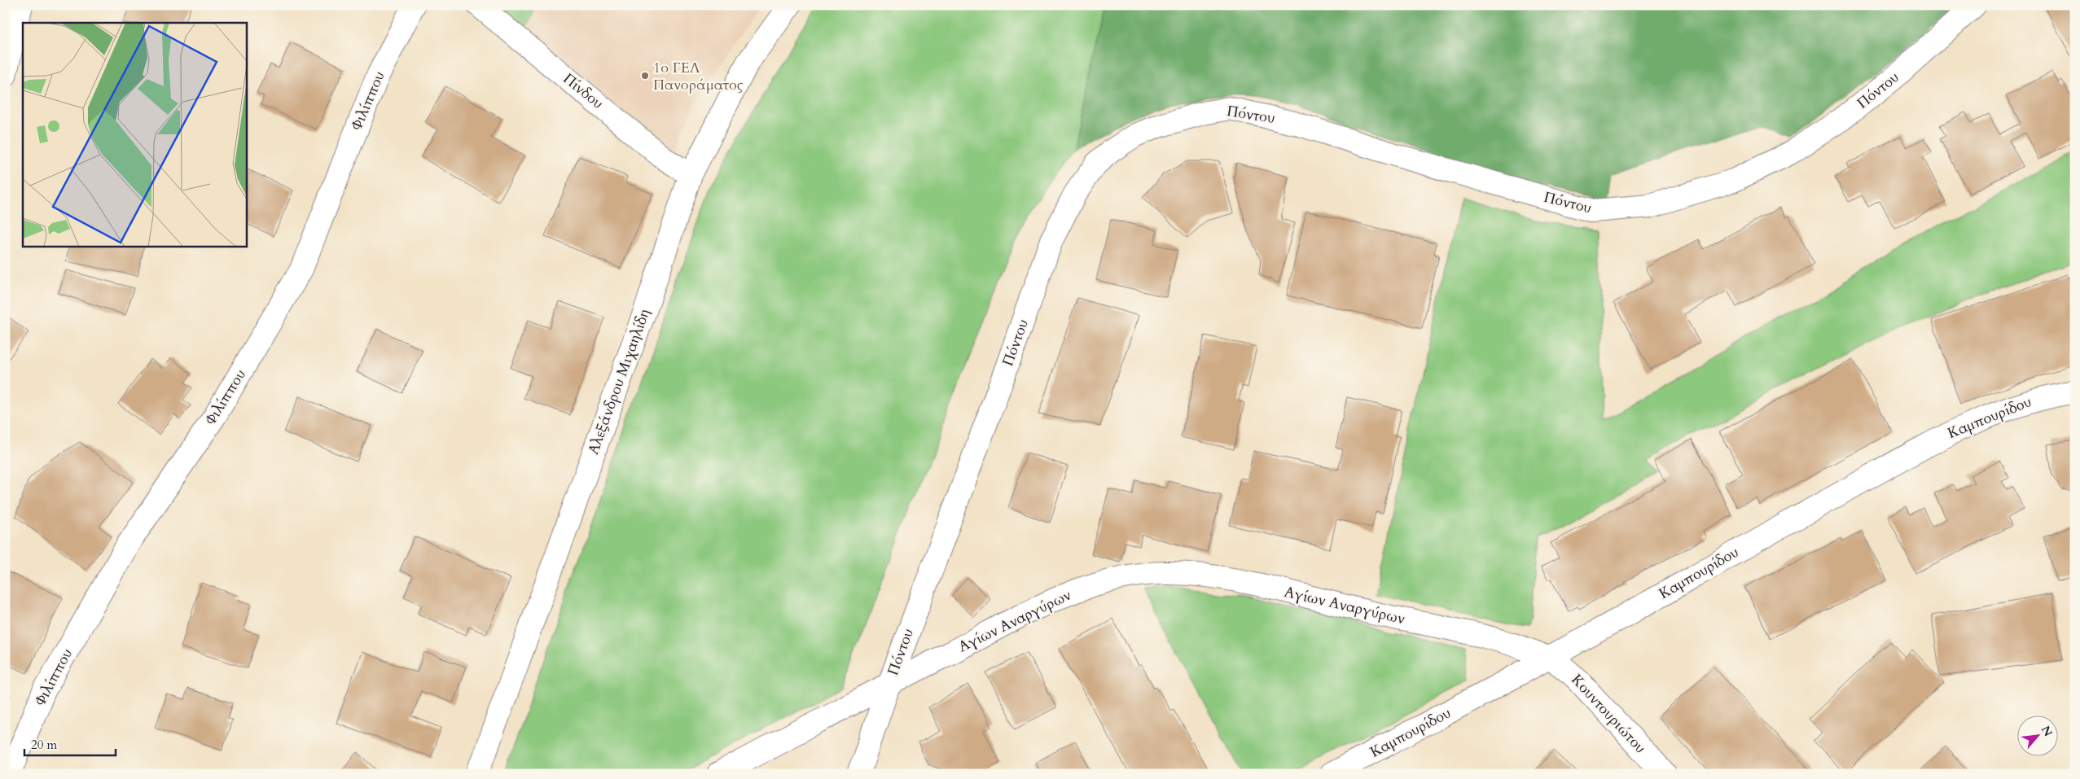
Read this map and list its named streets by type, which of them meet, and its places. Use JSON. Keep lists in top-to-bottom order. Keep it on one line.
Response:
{"streets":{"street":["Πόντου","Πίνδου","Φιλίππου","Aλεξάνδρου Mιχαηλίδη","Καμπουρίδου","Αγίων Αναργύρων","Κουντουριώτου"]},"crossings":[["Πόντου","Αγίων Αναργύρων"],["Πίνδου","Aλεξάνδρου Mιχαηλίδη"],["Καμπουρίδου","Αγίων Αναργύρων"],["Καμπουρίδου","Κουντουριώτου"],["Αγίων Αναργύρων","Κουντουριώτου"]],"places":["1ο ΓΕΛ Πανοράματος"],"scale_bar":"20 m","north":"top right"}
